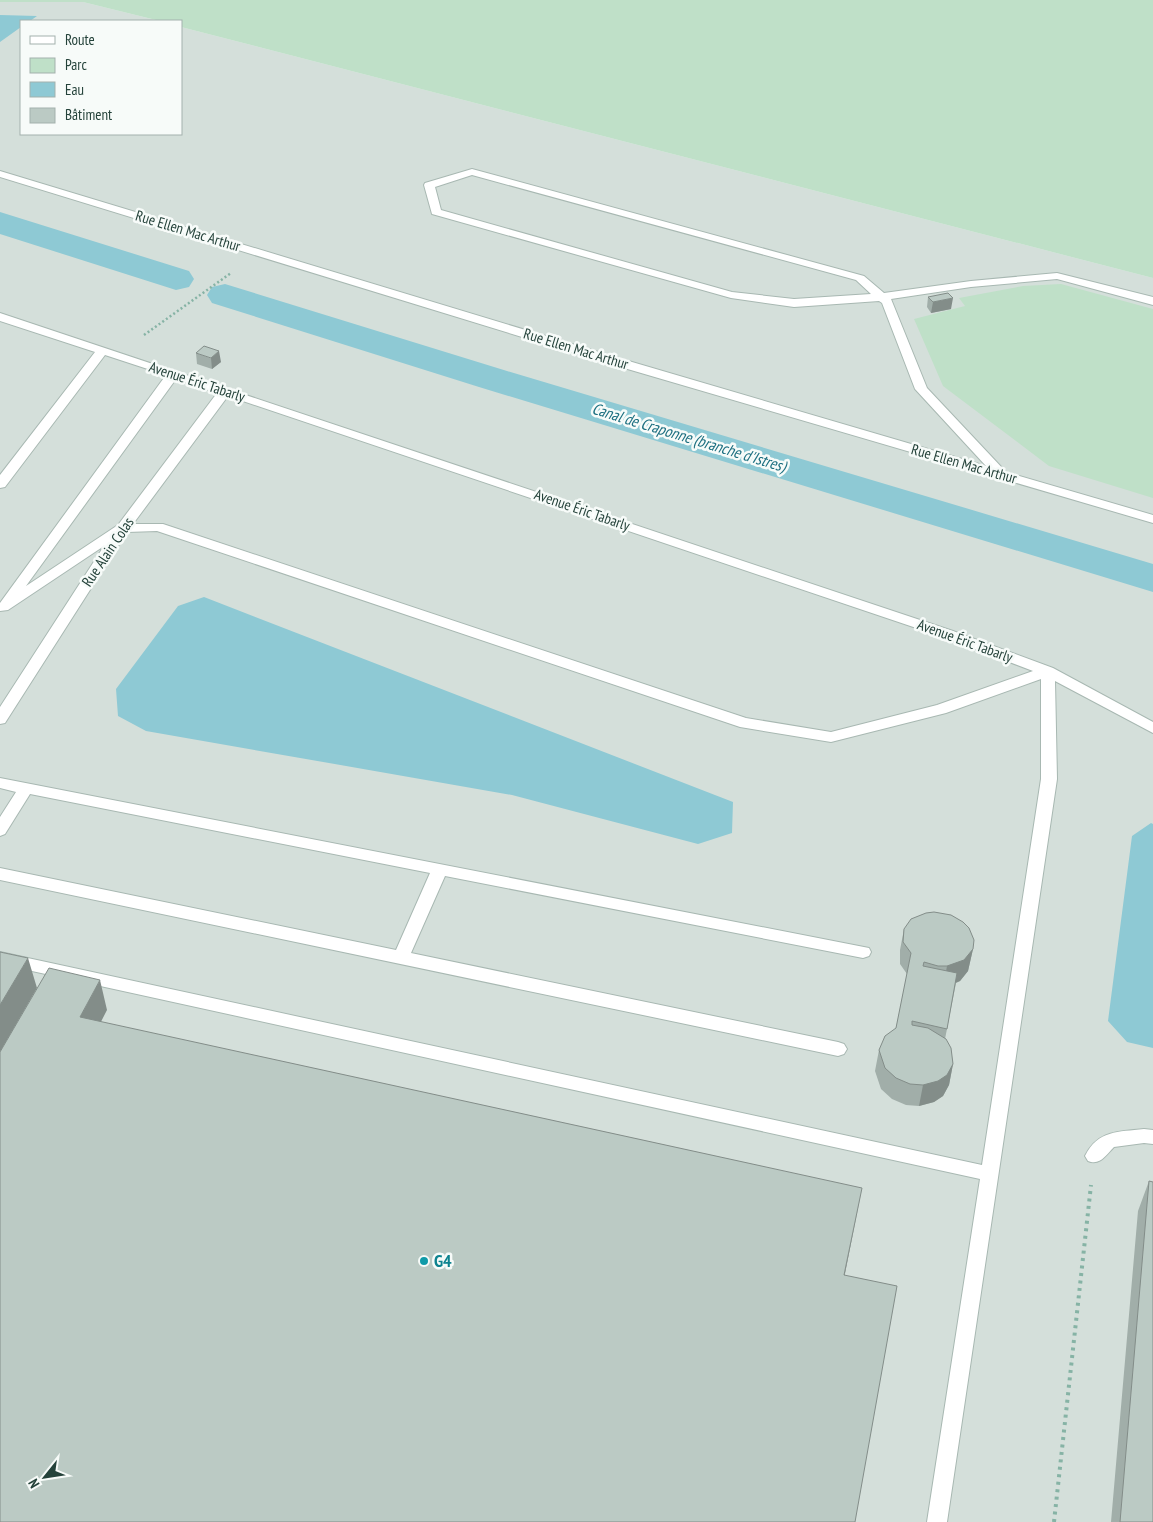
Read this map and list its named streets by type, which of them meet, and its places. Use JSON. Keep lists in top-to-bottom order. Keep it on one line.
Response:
{"streets":{"street":["Rue Ellen Mac Arthur","Avenue Éric Tabarly","Rue Alain Colas"]},"crossings":[["Avenue Éric Tabarly","Rue Alain Colas"]],"water":["Canal de Craponne (branche d'Istres)"],"places":["G4"],"legend":["Route","Parc","Eau","Bâtiment"],"north":"bottom left"}
